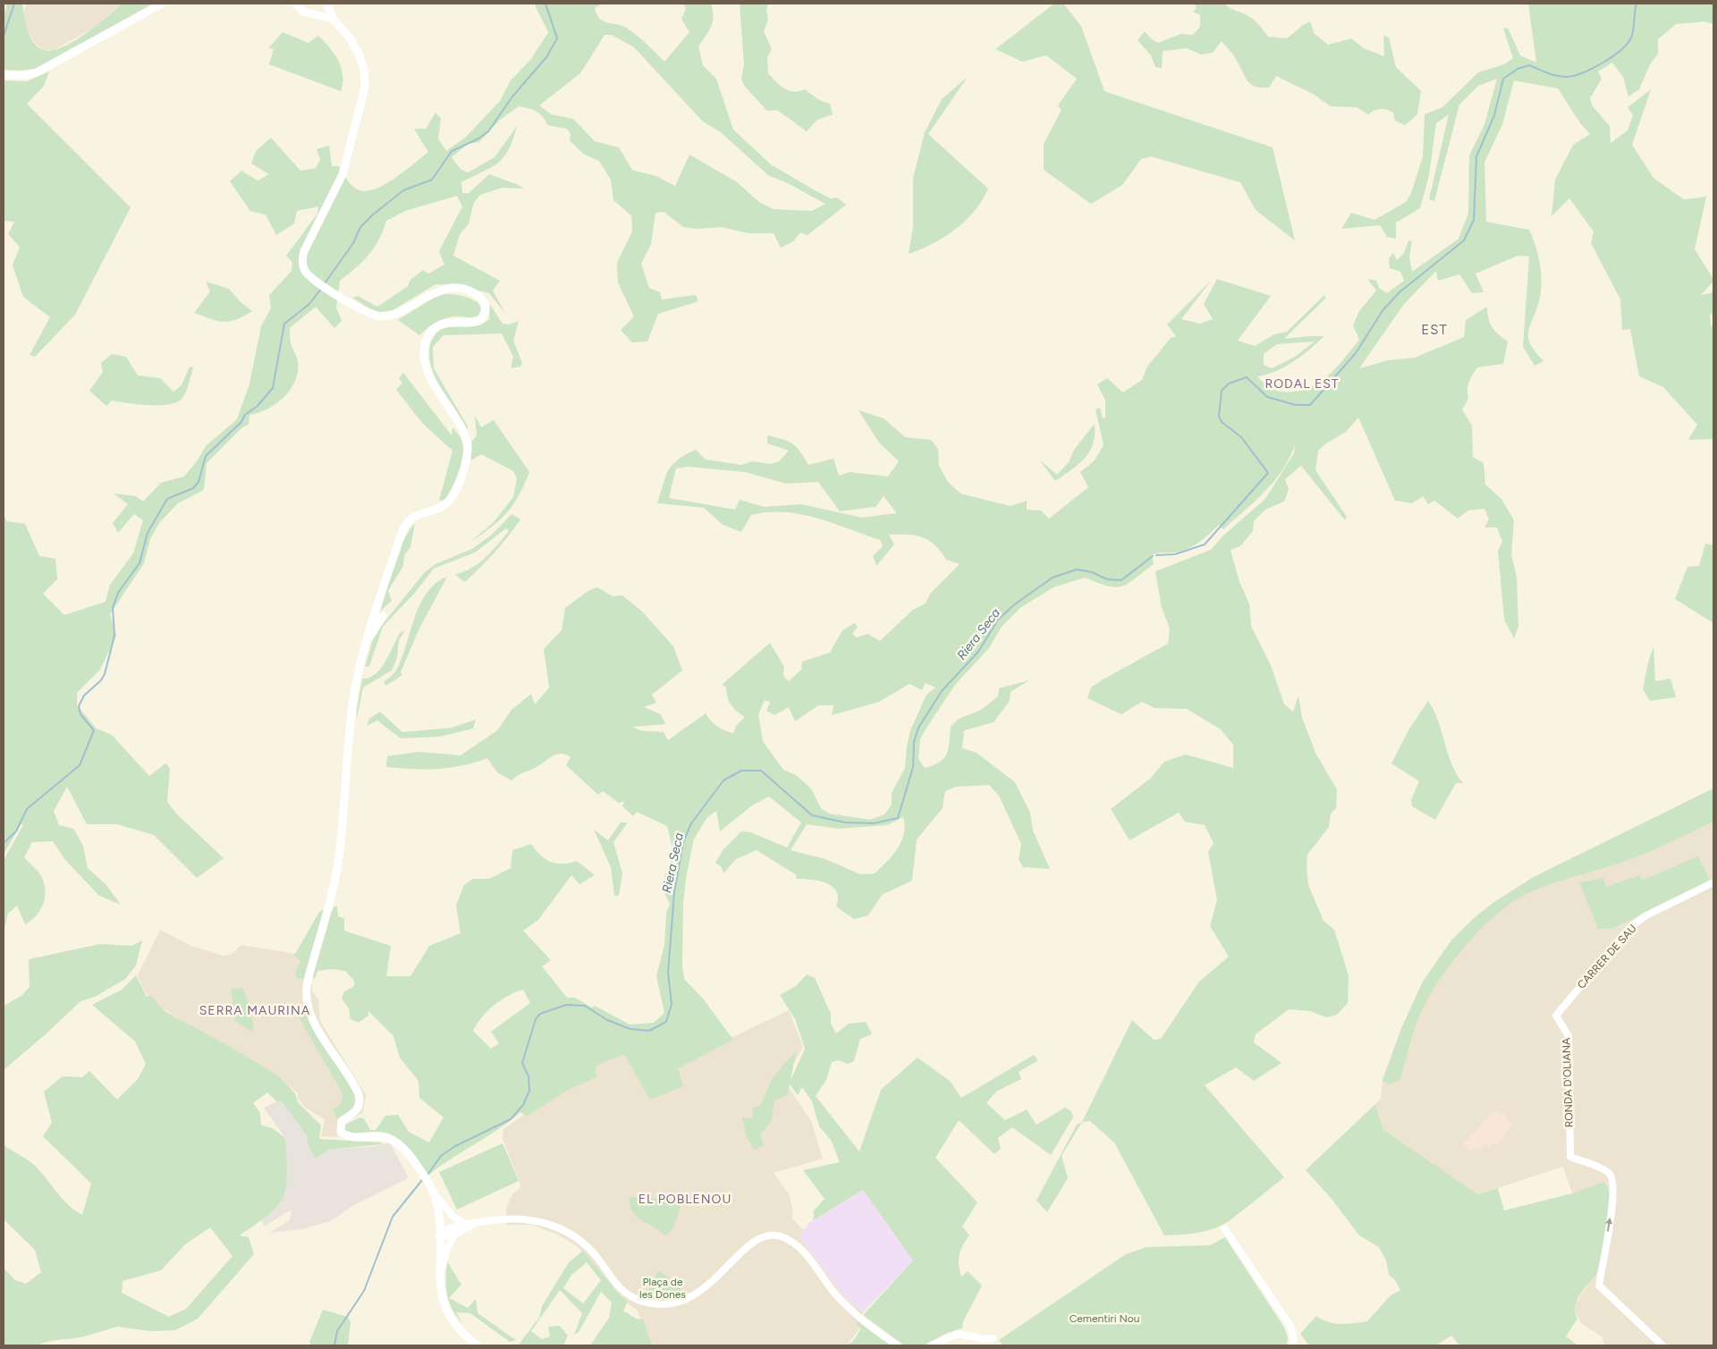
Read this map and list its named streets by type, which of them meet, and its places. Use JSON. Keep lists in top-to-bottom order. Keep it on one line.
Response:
{"streets":{"street":["CARRER DE SAU","RONDA D'OLIANA"]},"crossings":[["CARRER DE SAU","RONDA D'OLIANA"]],"one_way":["RONDA D'OLIANA"],"districts":["EST","RODAL EST","SERRA MAURINA","EL POBLENOU"],"water":["Riera Seca"],"parks":["Plaça de les Dones","Cementiri Nou"]}
